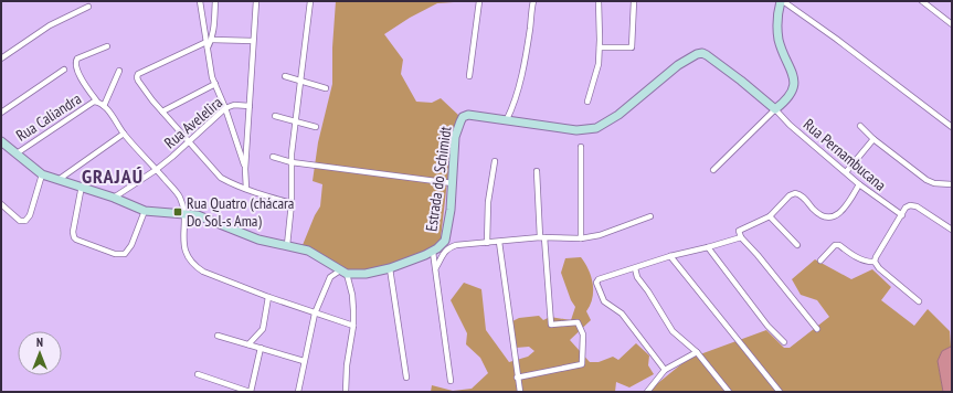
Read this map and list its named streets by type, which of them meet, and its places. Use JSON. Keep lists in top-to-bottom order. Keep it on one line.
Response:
{"streets":{"street":["Rua Caliandra","Rua Avelelira","Rua Pernambucana","Estrada do Schimidt"]},"crossings":[["Rua Pernambucana","Estrada do Schimidt"]],"districts":["GRAJAÚ"],"places":{"transit":["Rua Quatro (chácara Do Sol-s Ama)"]},"north":"top"}
